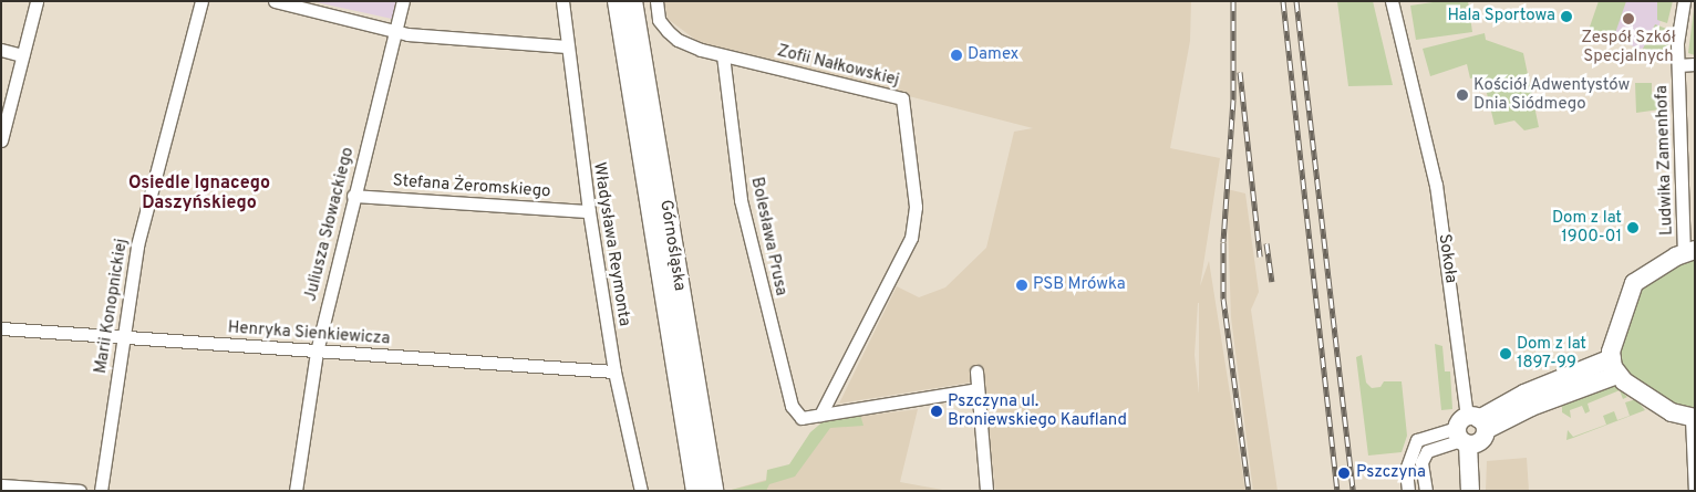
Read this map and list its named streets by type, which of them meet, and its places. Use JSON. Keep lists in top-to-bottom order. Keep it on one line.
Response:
{"streets":{"main road":["Górnośląska"],"street":["Zofii Nałkowskiej","Ludwika Zamenhofa","Stefana Żeromskiego","Juliusza Słowackiego","Bolesława Prusa","Władysława Reymonta","Sokoła","Marii Konopnickiej","Henryka Sienkiewicza"]},"crossings":[["Zofii Nałkowskiej","Bolesława Prusa"],["Stefana Żeromskiego","Juliusza Słowackiego"],["Stefana Żeromskiego","Władysława Reymonta"],["Juliusza Słowackiego","Henryka Sienkiewicza"],["Władysława Reymonta","Henryka Sienkiewicza"],["Marii Konopnickiej","Henryka Sienkiewicza"]],"districts":["Osiedle Ignacego Daszyńskiego"],"places":["Hala Sportowa","Zespół Szkół Specjalnych","Damex","Kościół Adwentystów Dnia Siódmego","Dom z lat 1900-01","PSB Mrówka","Dom z lat 1897-99","Pszczyna ul. Broniewskiego Kaufland","Pszczyna"]}
